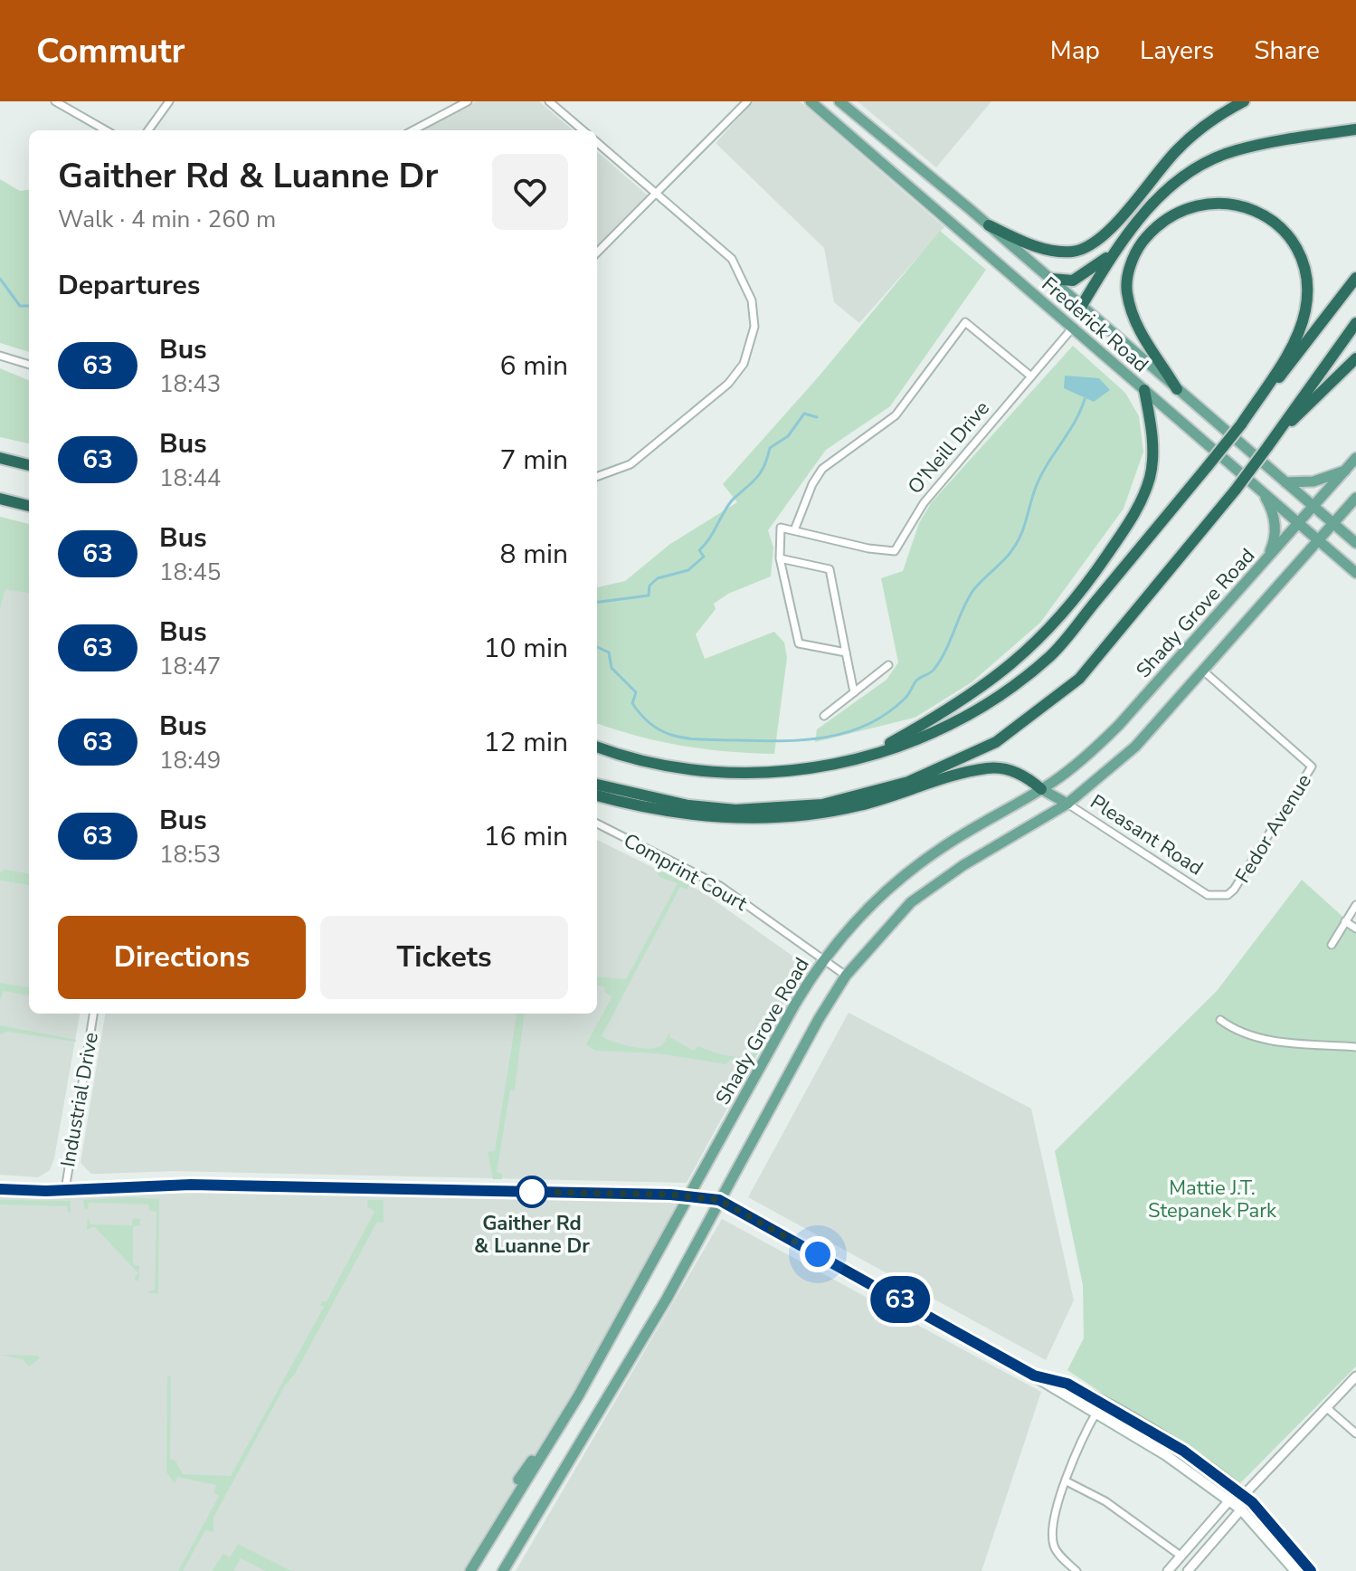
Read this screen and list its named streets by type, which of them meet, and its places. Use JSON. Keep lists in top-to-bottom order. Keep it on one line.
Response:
{"streets":{"main road":["Frederick Road","O'Neill Drive","Shady Grove Road","Pleasant Road"],"street":["Fedor Avenue","Comprint Court","Industrial Drive"]},"crossings":[["Frederick Road","O'Neill Drive"],["Frederick Road","Shady Grove Road"],["Shady Grove Road","Pleasant Road"],["Shady Grove Road","Comprint Court"],["Fedor Avenue","Pleasant Road"]],"parks":["Mattie J.T. Stepanek Park"],"places":["Gaither Rd & Luanne Dr"],"lines":["bus line 63"],"page":{"header":"Commutr","nav":["Map","Layers","Share"],"on_map":"63","heading":[["Gaither Rd & Luanne Dr","Walk · 4 min · 260 m"],"Departures"],"list":[{"mark":"63","name":"Bus","note":"18:43","value":"6 min"},{"mark":"63","name":"Bus","note":"18:44","value":"7 min"},{"mark":"63","name":"Bus","note":"18:45","value":"8 min"},{"mark":"63","name":"Bus","note":"18:47","value":"10 min"},{"mark":"63","name":"Bus","note":"18:49","value":"12 min"},{"mark":"63","name":"Bus","note":"18:53","value":"16 min"}],"buttons":["Directions","Tickets"]}}
